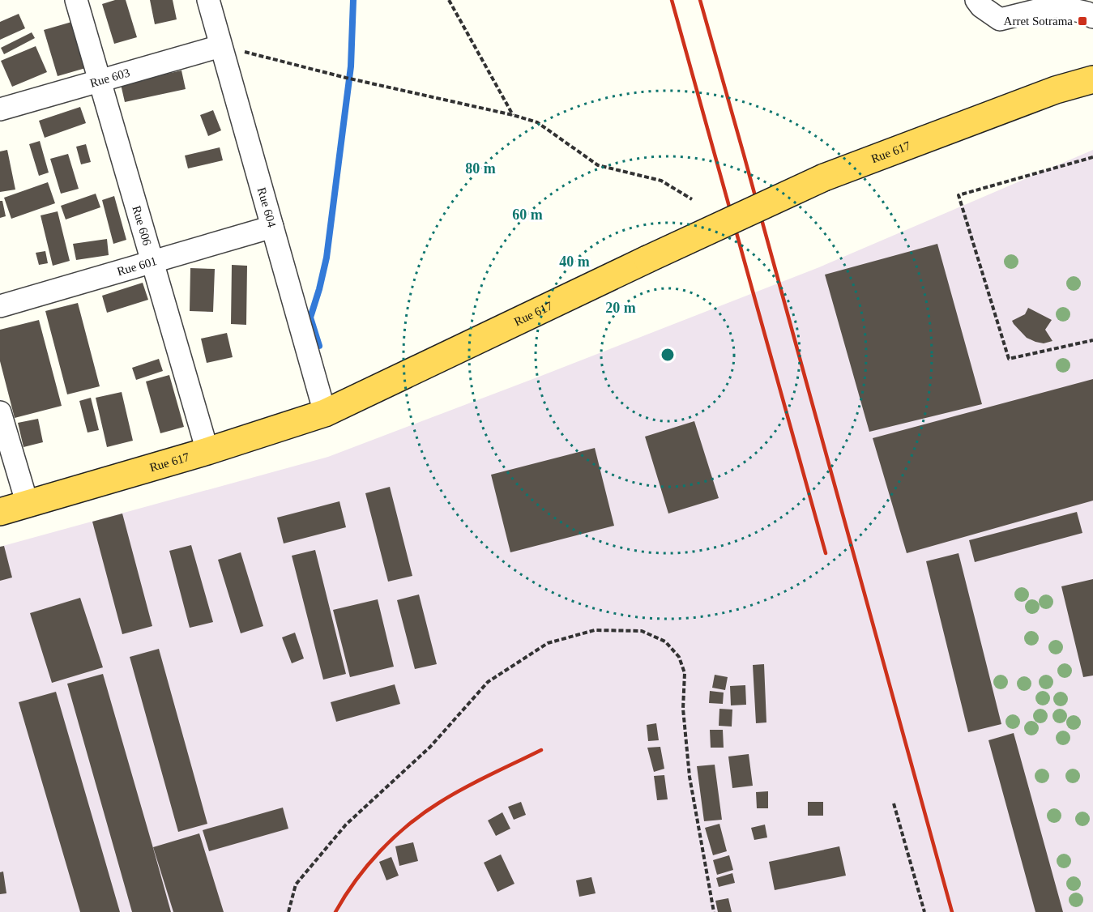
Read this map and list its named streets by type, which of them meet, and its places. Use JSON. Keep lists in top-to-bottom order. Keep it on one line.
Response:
{"streets":{"highway":["Rue 617"],"street":["Rue 603","Rue 604","Rue 606","Rue 601"]},"crossings":[["Rue 603","Rue 604"],["Rue 603","Rue 606"],["Rue 617","Rue 604"],["Rue 617","Rue 606"],["Rue 604","Rue 601"],["Rue 606","Rue 601"]],"places":{"transit":["Arret Sotrama"]},"rings":["80 m","60 m","40 m","20 m"]}
